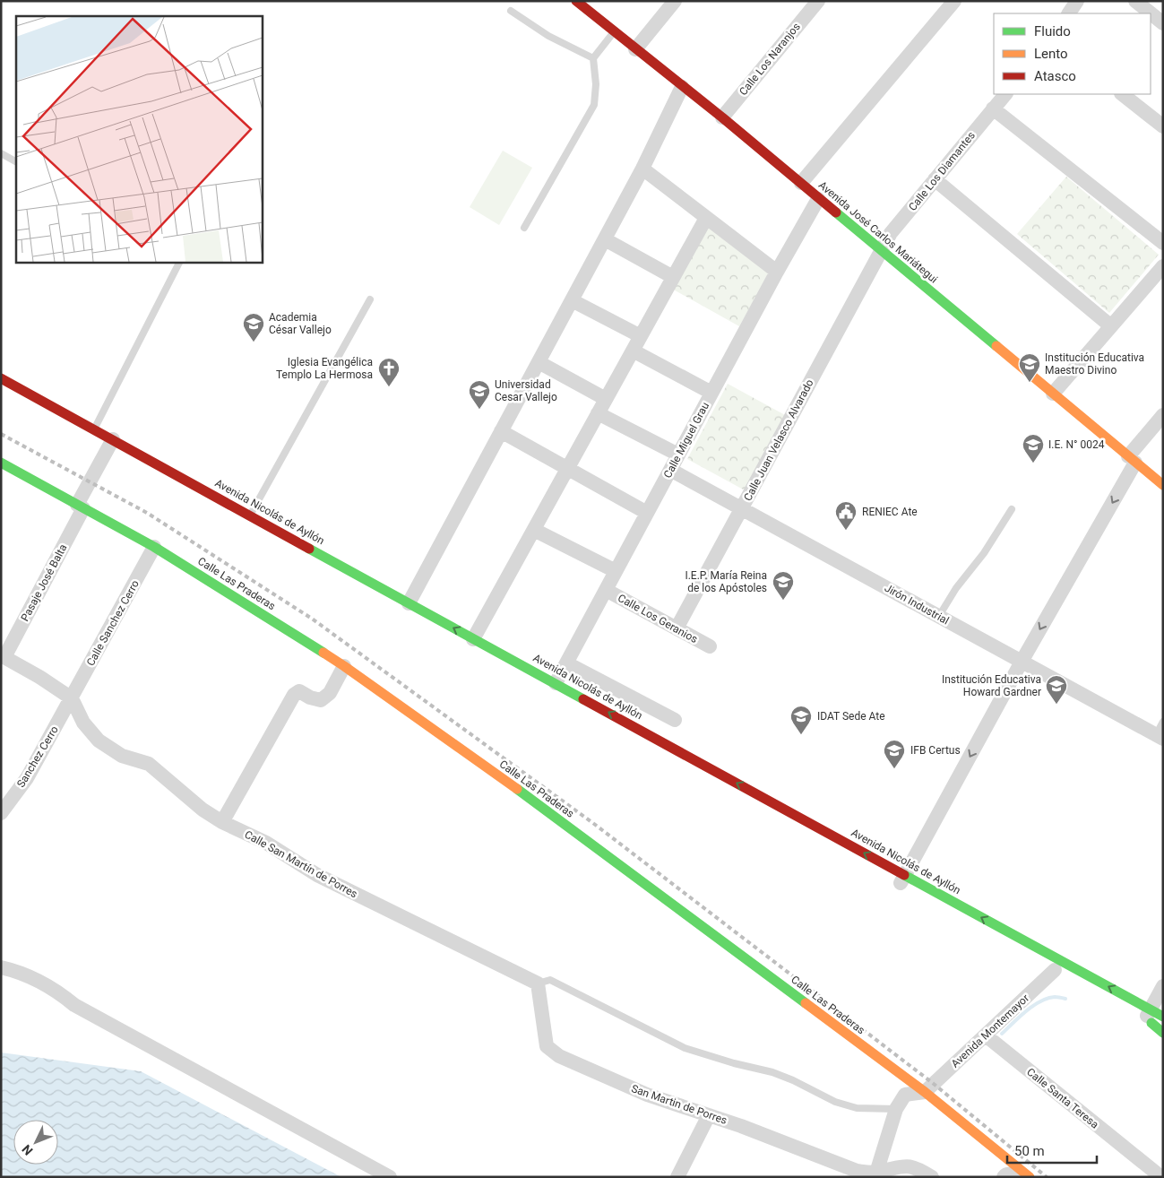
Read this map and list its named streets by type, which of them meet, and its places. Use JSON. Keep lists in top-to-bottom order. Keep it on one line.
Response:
{"streets":{"street":["Calle Los Naranjos","Calle Los Diamantes","Avenida José Carlos Mariátegui","Calle Miguel Grau","Calle Juan Velasco Alvarado","Avenida Nicolás de Ayllón","Pasaje José Balta","Calle Las Praderas","Jirón Industrial","Calle Los Geranios","Calle Sanchez Cerro","Sanchez Cerro","Calle San Martín de Porres","Avenida Montemayor","Calle Santa Teresa","San Martin de Porres"]},"crossings":[["Calle Los Naranjos","Avenida José Carlos Mariátegui"],["Calle Los Diamantes","Avenida José Carlos Mariátegui"],["Calle Los Diamantes","Calle Juan Velasco Alvarado"],["Avenida José Carlos Mariátegui","Calle Miguel Grau"],["Avenida José Carlos Mariátegui","Calle Juan Velasco Alvarado"],["Calle Miguel Grau","Avenida Nicolás de Ayllón"],["Calle Miguel Grau","Jirón Industrial"],["Calle Miguel Grau","Calle Los Geranios"],["Calle Juan Velasco Alvarado","Jirón Industrial"],["Calle Juan Velasco Alvarado","Calle Los Geranios"],["Avenida Nicolás de Ayllón","Pasaje José Balta"],["Pasaje José Balta","Calle Las Praderas"],["Calle Las Praderas","Calle Sanchez Cerro"],["Calle Las Praderas","Avenida Montemayor"],["Calle Sanchez Cerro","Sanchez Cerro"],["Calle Sanchez Cerro","Calle San Martín de Porres"],["Sanchez Cerro","Calle San Martín de Porres"],["Calle San Martín de Porres","San Martin de Porres"],["Avenida Montemayor","Calle Santa Teresa"]],"one_way":["Avenida Nicolás de Ayllón"],"places":{"school or university":["Academia César Vallejo","Institución Educativa Maestro Divino","Universidad Cesar Vallejo","I.E. N° 0024","I.E.P. María Reina de los Apóstoles","Institución Educativa Howard Gardner","IDAT Sede Ate","IFB Certus"],"church":["Iglesia Evangélica Templo La Hermosa"],"public building":["RENIEC Ate"]},"legend":["Fluido","Lento","Atasco"],"scale_bar":"50 m","north":"bottom left"}
